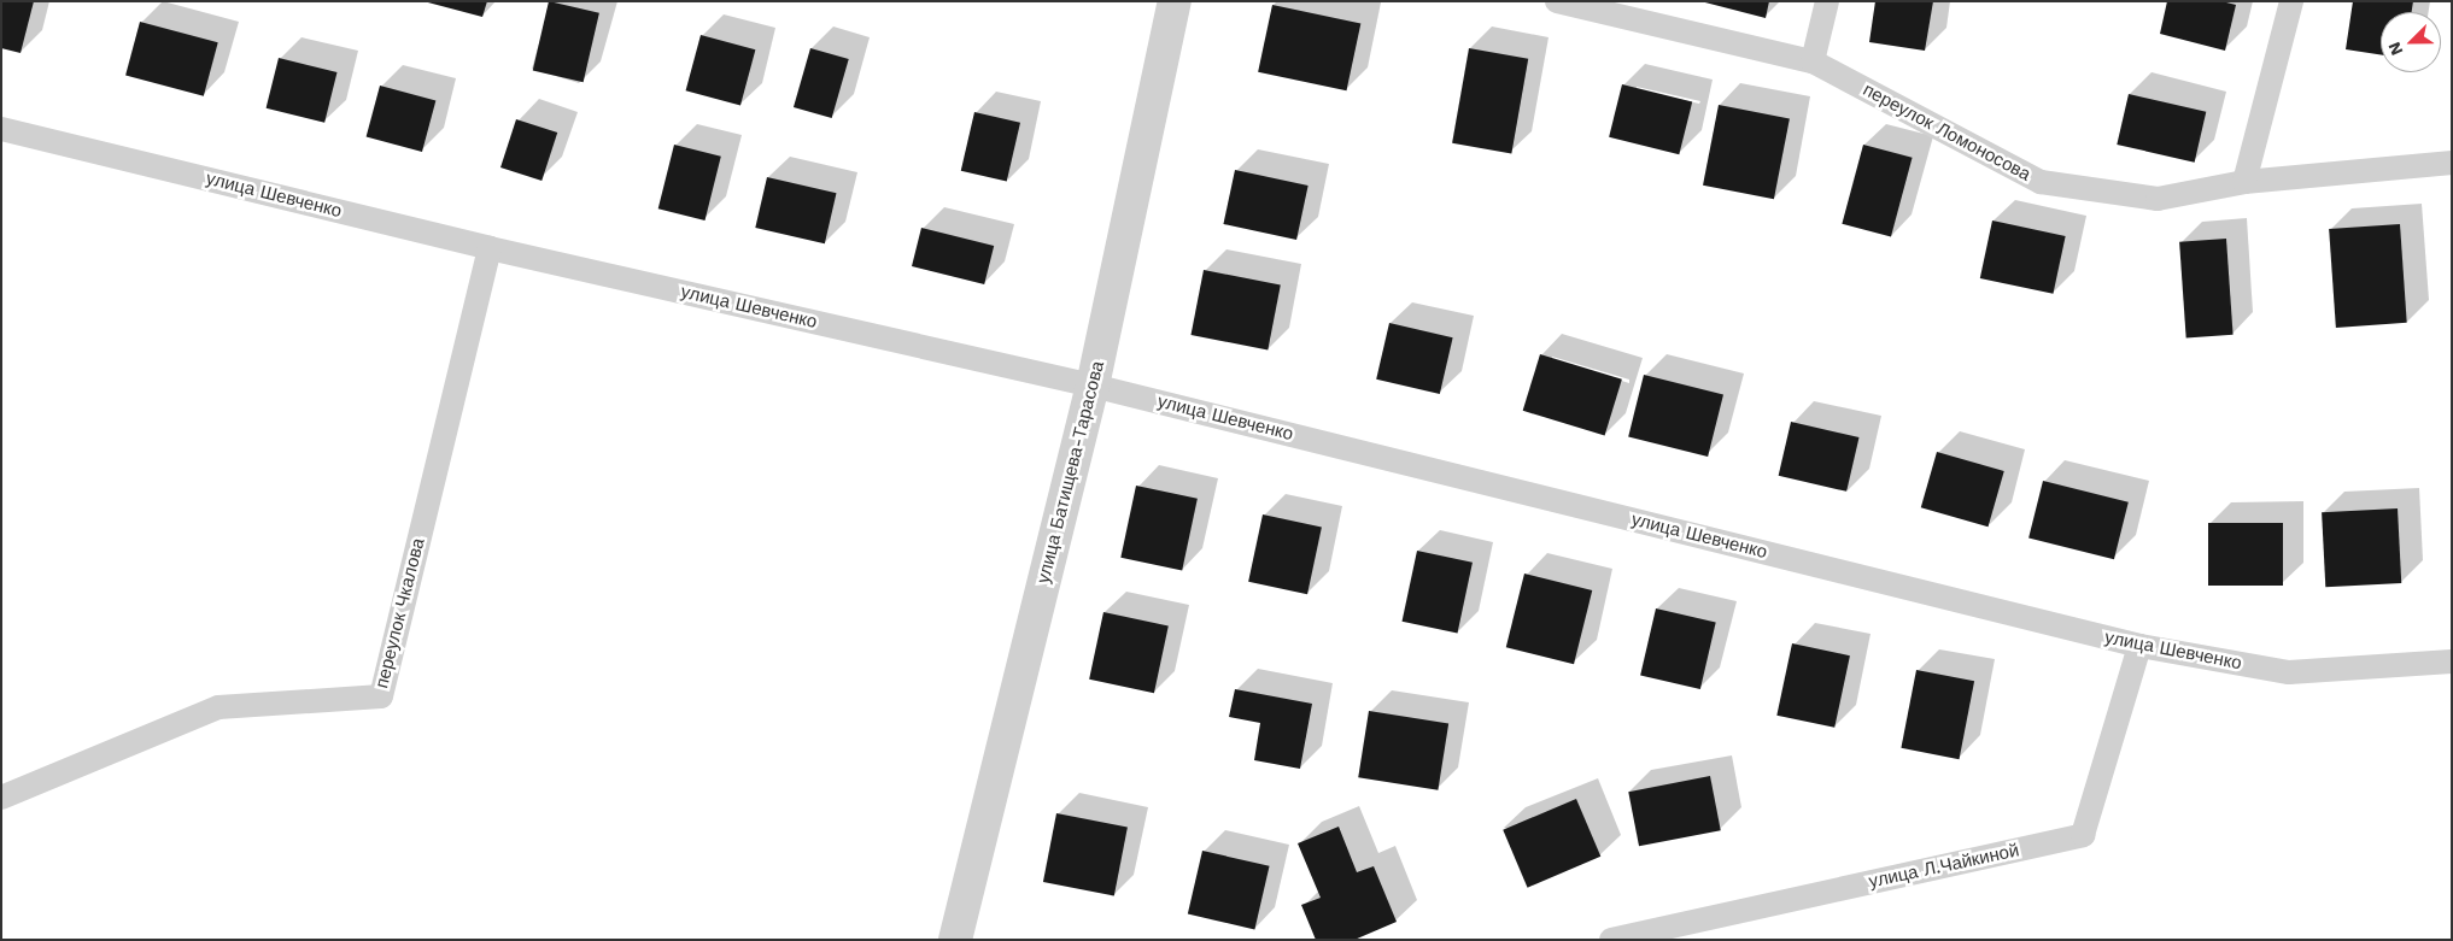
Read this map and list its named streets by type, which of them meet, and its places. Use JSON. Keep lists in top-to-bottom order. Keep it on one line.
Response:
{"streets":{"street":["улица Батищева-Тарасова"],"lane":["переулок Ломоносова","улица Шевченко","переулок Чкалова","улица Л.Чайкиной"]},"crossings":[["улица Шевченко","улица Батищева-Тарасова"],["улица Шевченко","переулок Чкалова"],["улица Шевченко","улица Л.Чайкиной"]],"north":"bottom left"}
